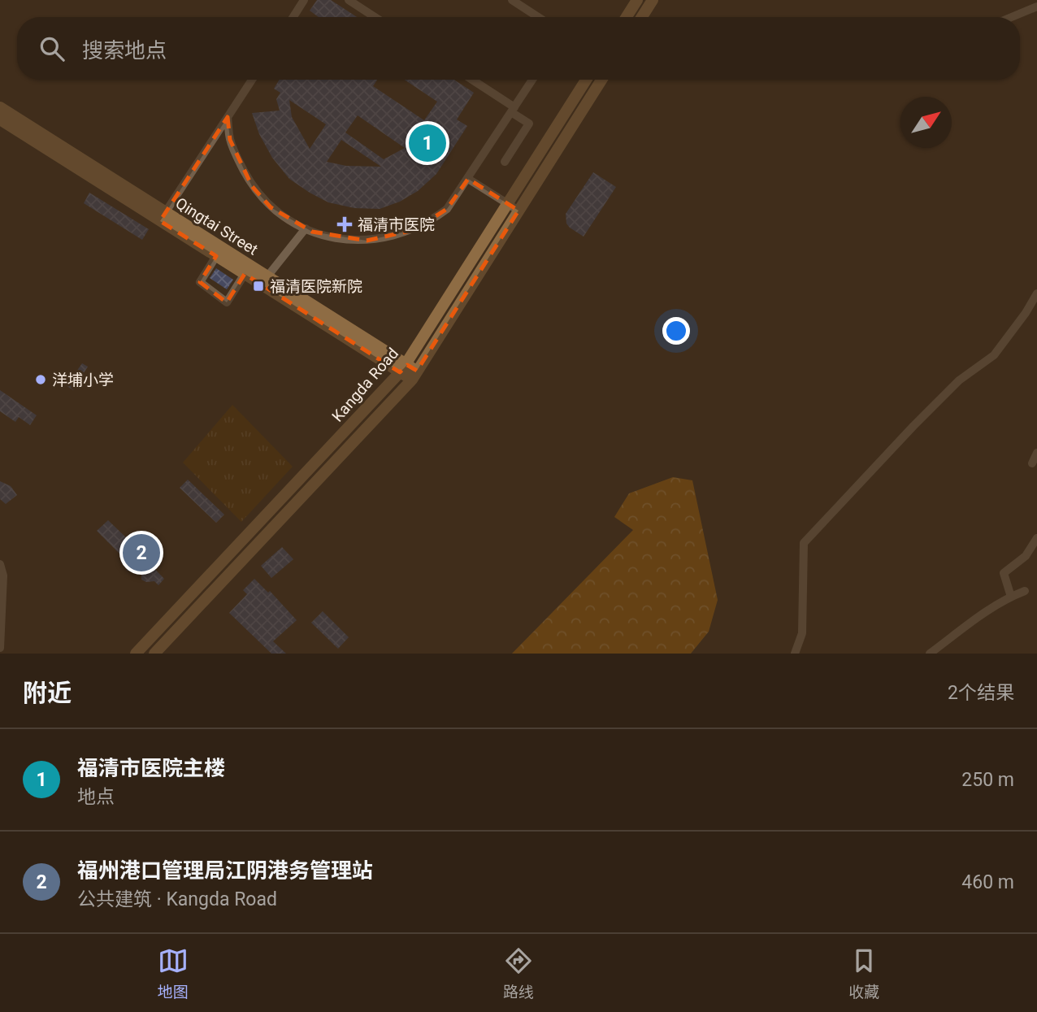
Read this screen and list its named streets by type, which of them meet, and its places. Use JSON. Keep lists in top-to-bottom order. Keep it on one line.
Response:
{"streets":{"street":["Qingtai Street","Kangda Road"]},"crossings":[["Qingtai Street","Kangda Road"]],"places":{"health":["福清市医院"],"transit":["福清医院新院"],"other":["洋埔小学"]},"north":"top right","page":{"search":"搜索地点","pins":["1","2"],"heading":["附近","2个结果"],"list":[{"mark":"1","name":"福清市医院主楼","note":"地点","value":"250 m"},{"mark":"2","name":"福州港口管理局江阴港务管理站","note":"公共建筑 · Kangda Road","value":"460 m"}],"nav":["地图","路线","收藏"]}}
